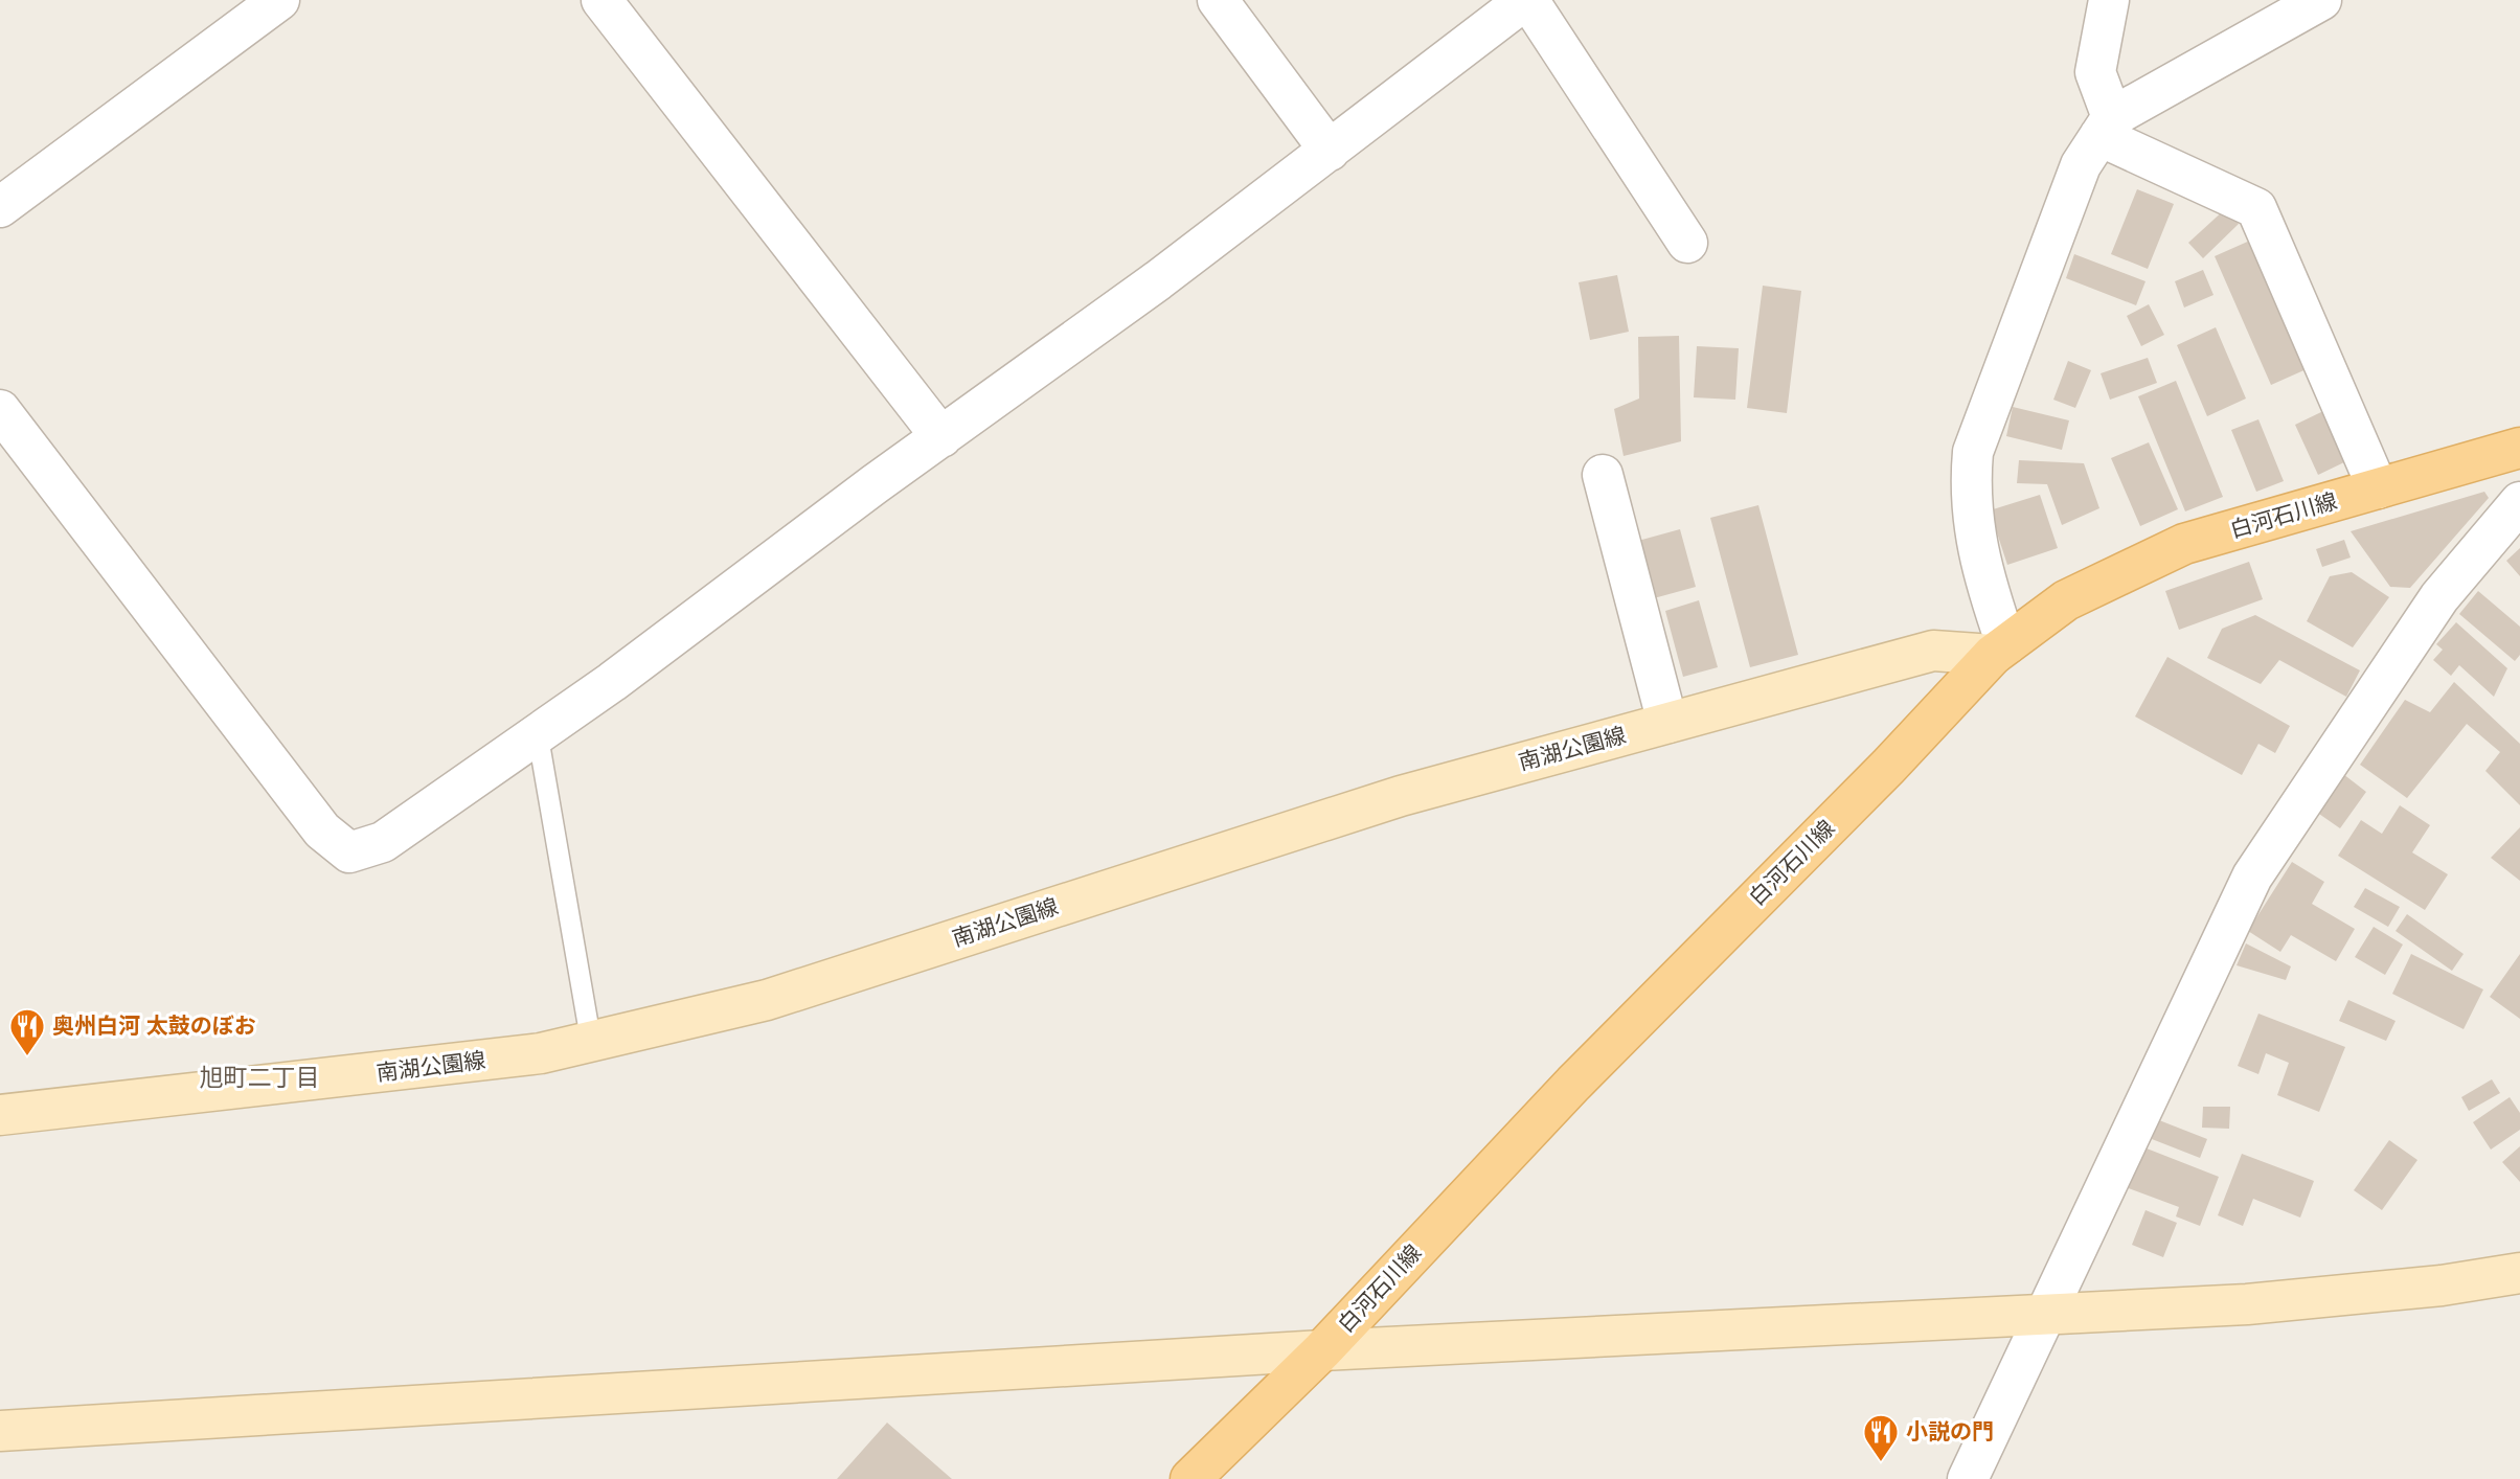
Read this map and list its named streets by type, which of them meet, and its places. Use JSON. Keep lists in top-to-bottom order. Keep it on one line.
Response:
{"streets":{"main road":["白河石川線"],"street":["南湖公園線"]},"crossings":[["白河石川線","南湖公園線"]],"districts":["旭町二丁目"],"places":{"restaurant":["奥州白河 太鼓のぼお","小説の門"]}}
